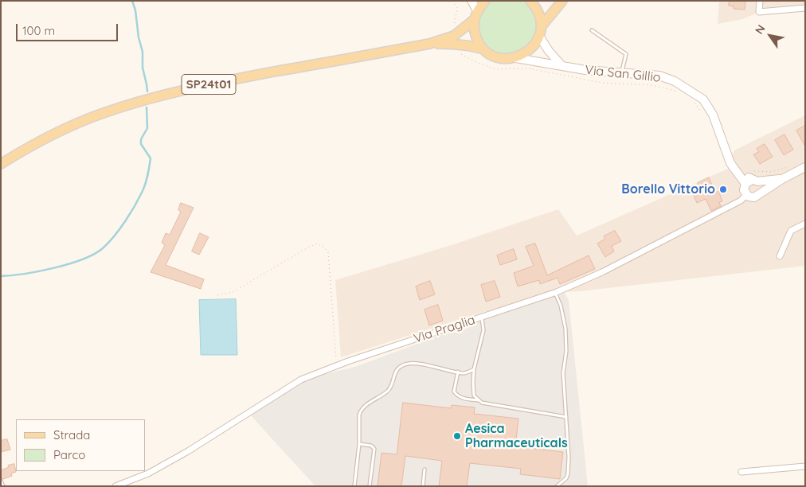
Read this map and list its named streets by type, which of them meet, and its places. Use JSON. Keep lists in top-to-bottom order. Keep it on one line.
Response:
{"streets":{"main road":["SP24t01"],"street":["Via San Gillio","Via Praglia"]},"crossings":[["Via San Gillio","SP24t01"],["Via San Gillio","Via Praglia"]],"places":["Borello Vittorio","Aesica Pharmaceuticals"],"legend":["Strada","Parco"],"scale_bar":"100 m","north":"top left"}
